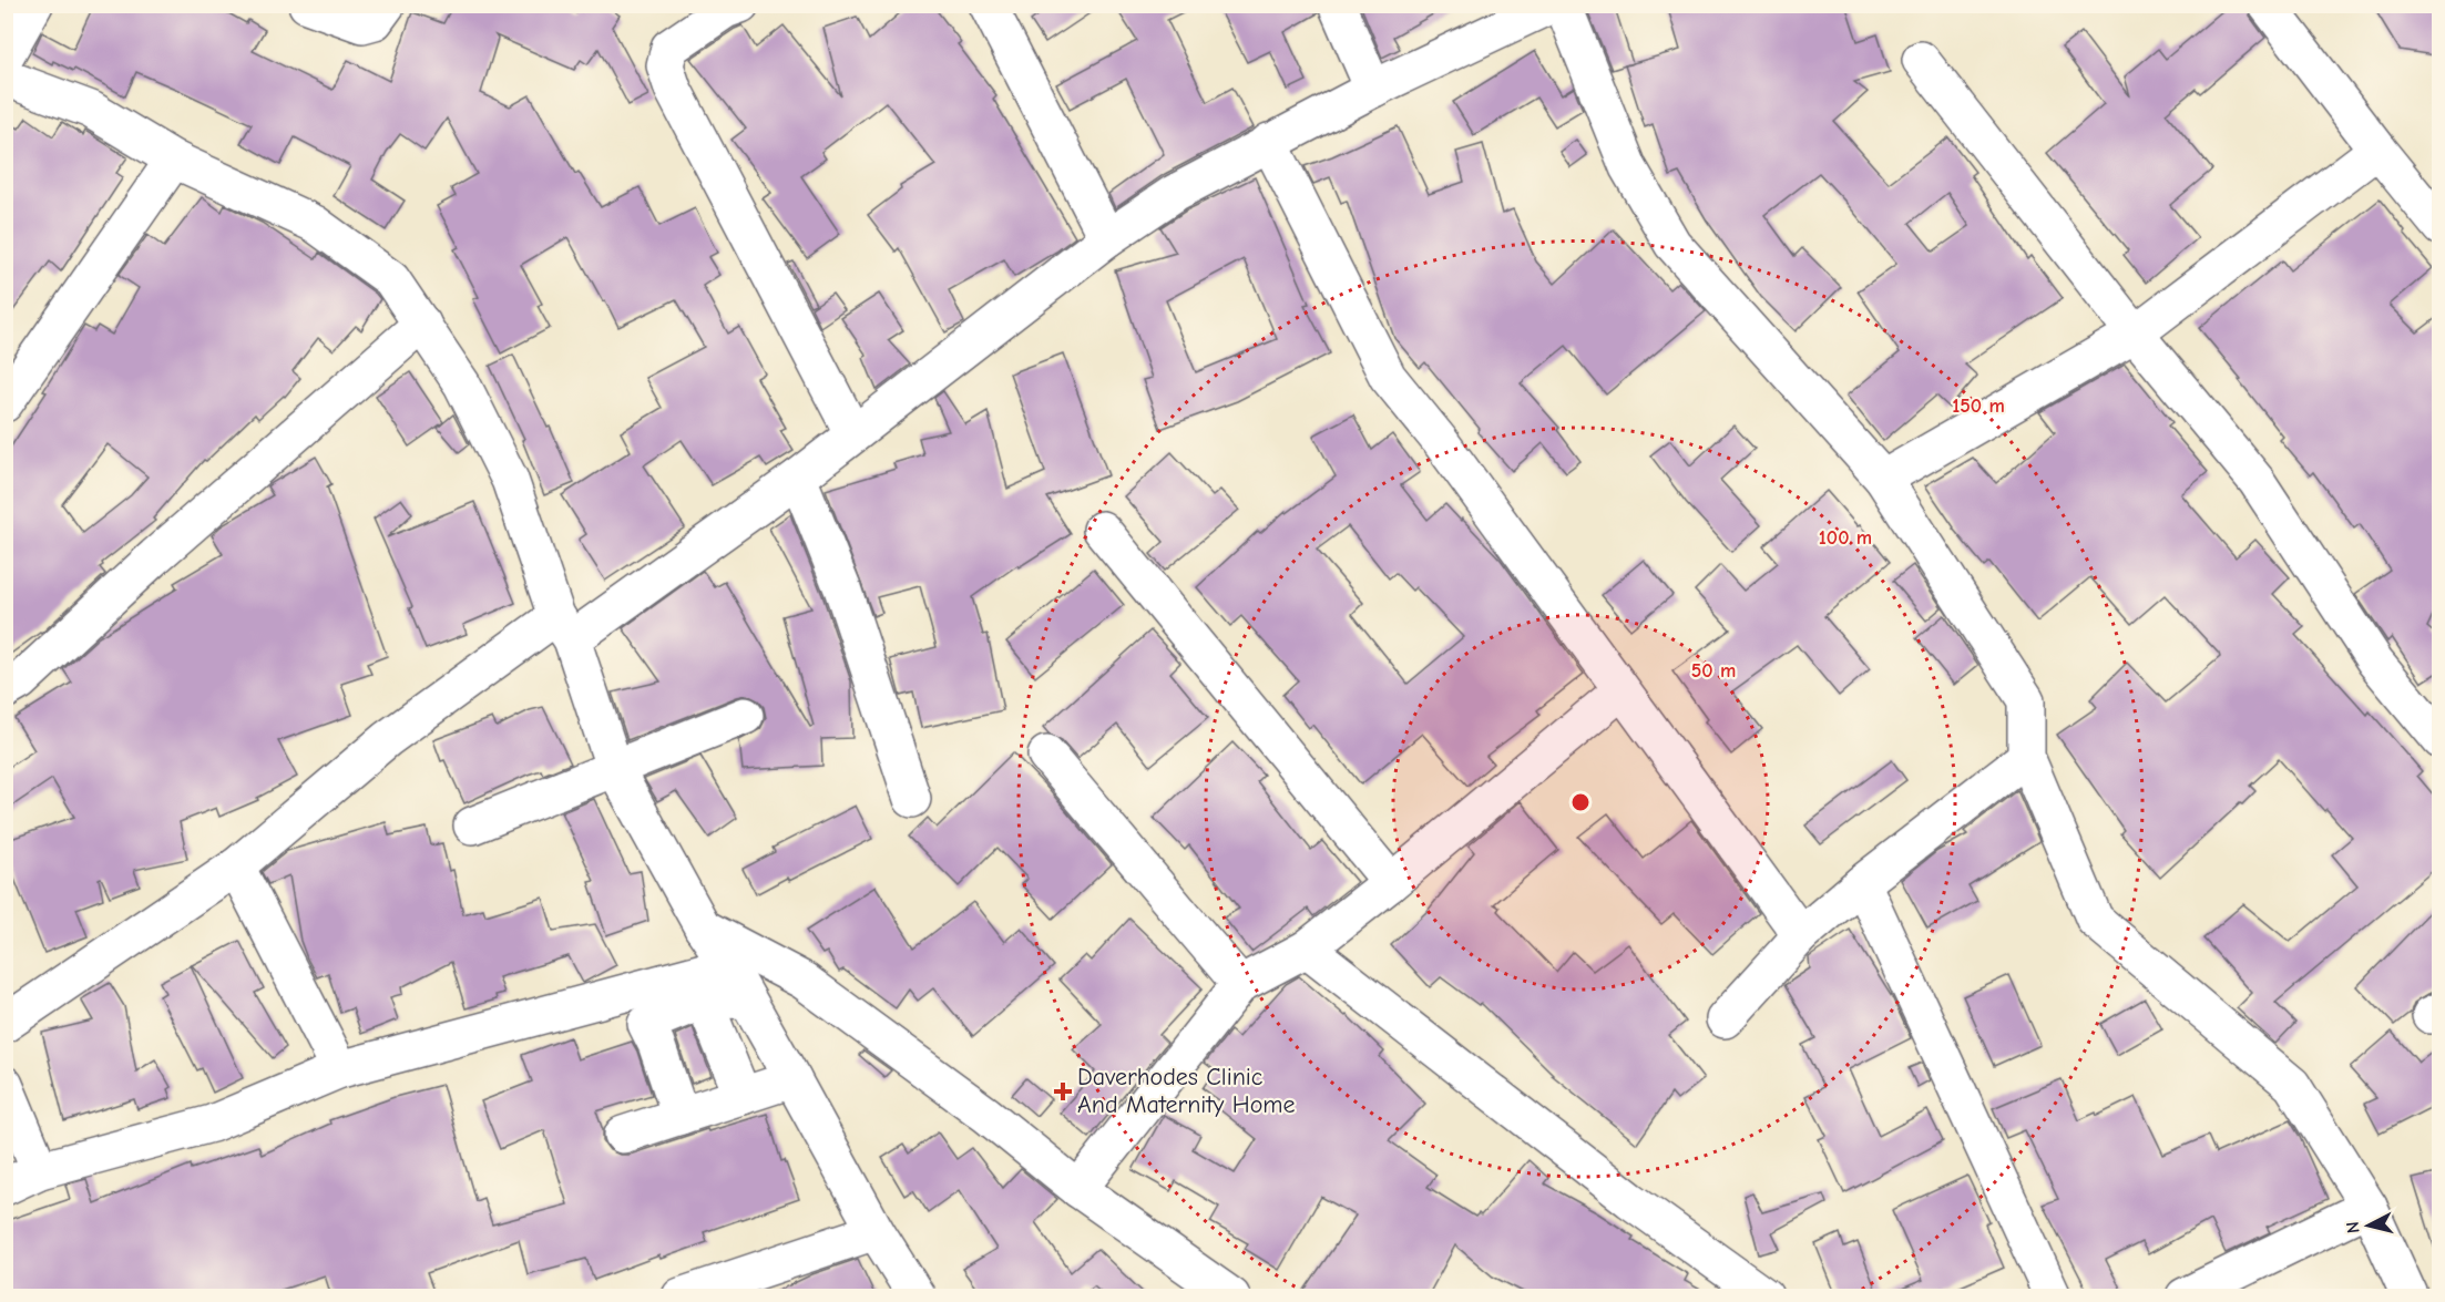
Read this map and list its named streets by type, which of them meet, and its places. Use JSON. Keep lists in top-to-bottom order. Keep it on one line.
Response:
{"places":{"health":["Daverhodes Clinic And Maternity Home"]},"north":"left","rings":["150 m","100 m","50 m"]}
